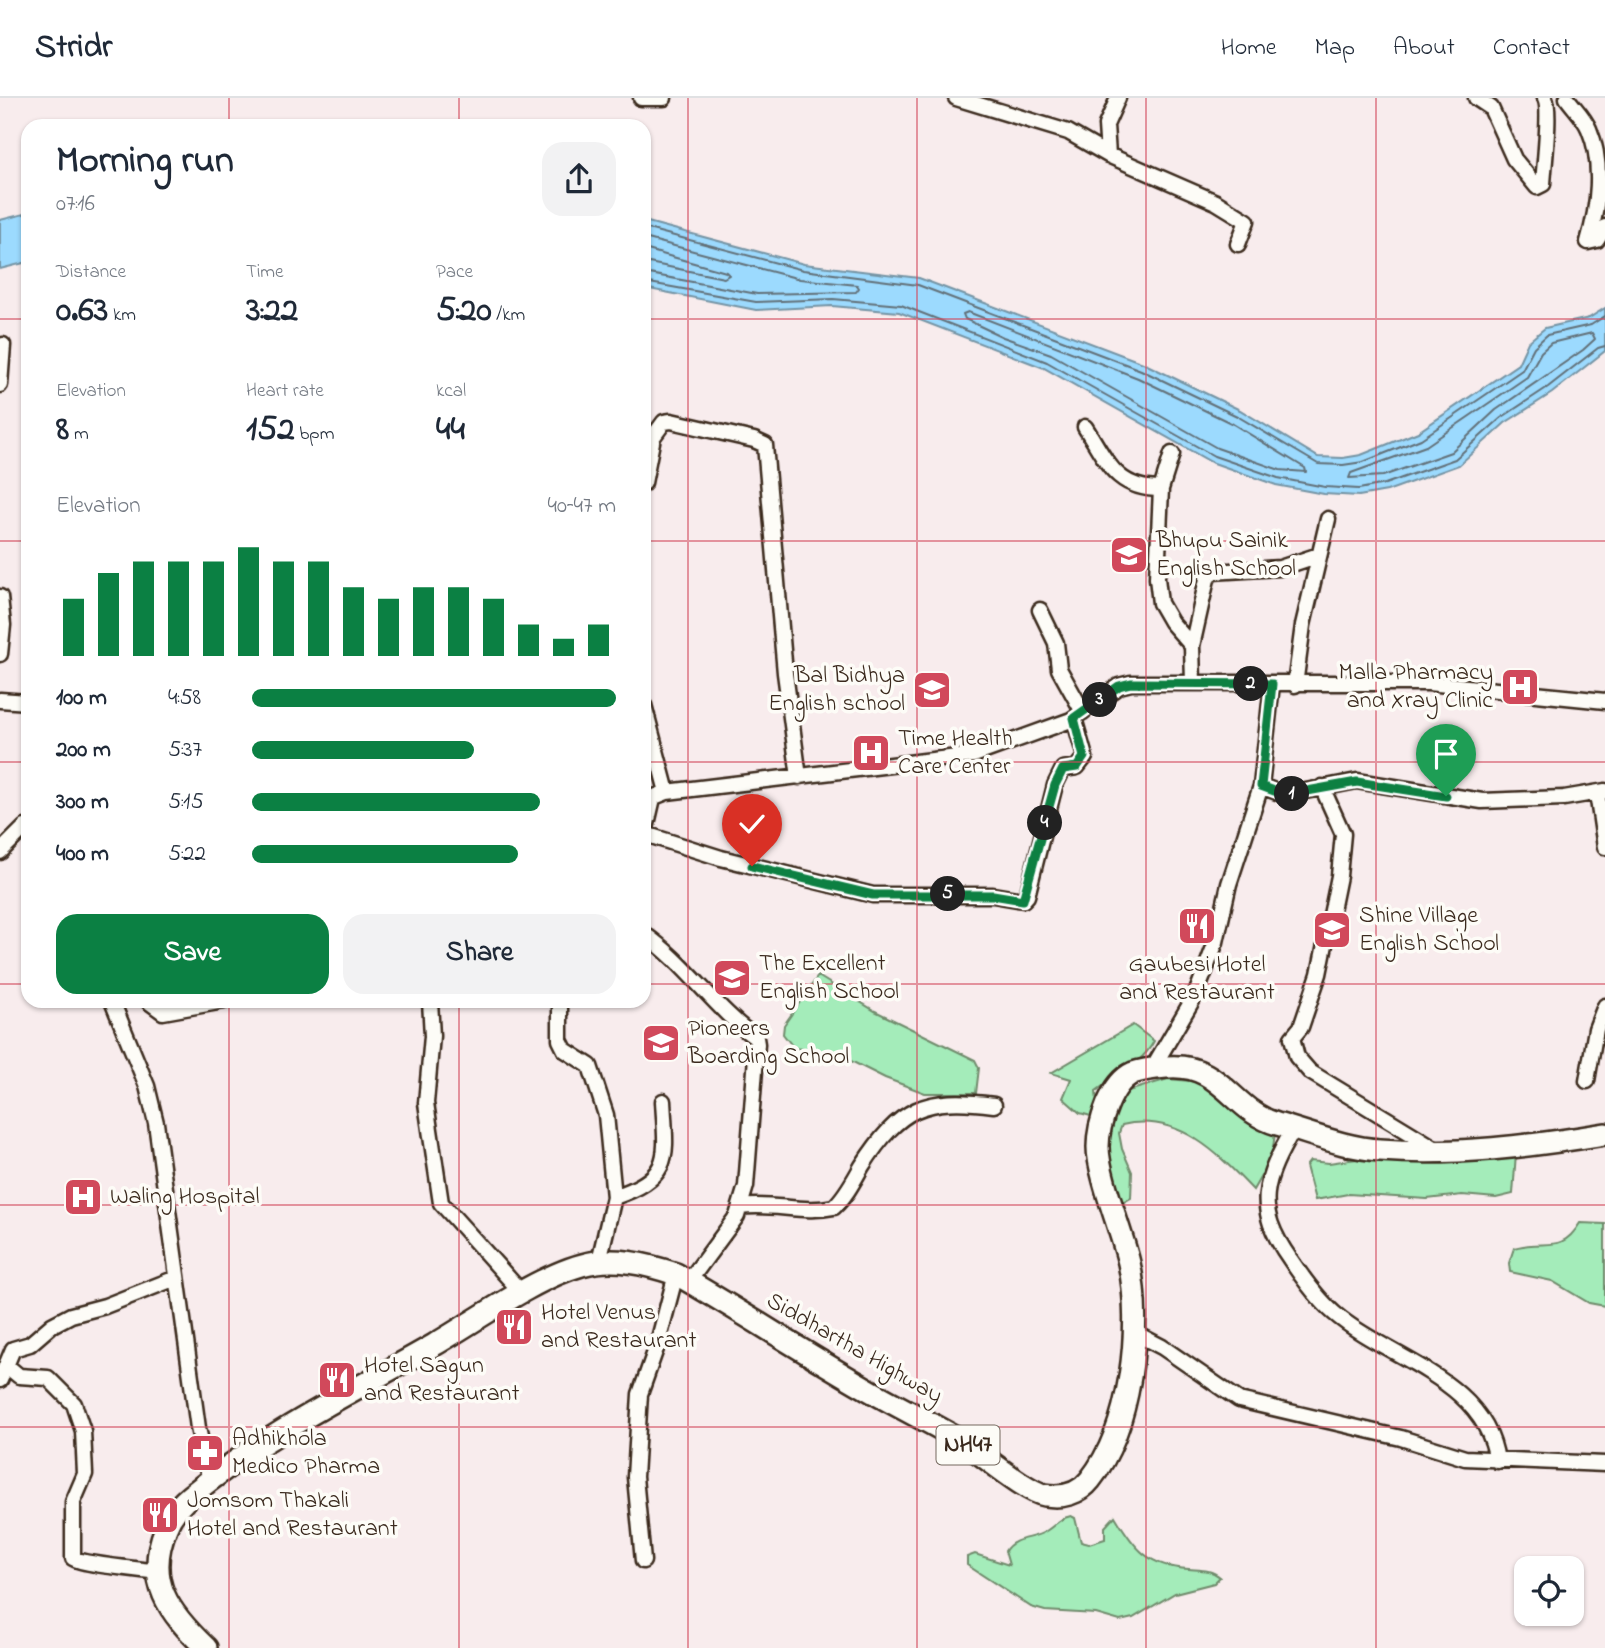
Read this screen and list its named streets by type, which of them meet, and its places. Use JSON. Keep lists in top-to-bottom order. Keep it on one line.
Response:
{"streets":{"highway":["Siddhartha Highway","NH47"]},"places":{"school or university":["Bhupu Sainik English School","Bal Bidhya English school","Shine Village English School","The Excellent English School","Pioneers Boarding School"],"hospital":["Malla Pharmacy and Xray Clinic","Time Health Care Center","Waling Hospital"],"restaurant":["Gaubesi Hotel and Restaurant","Hotel Venus and Restaurant","Hotel Sagun and Restaurant","Jomsom Thakali Hotel and Restaurant"],"pharmacy":["Adhikhola Medico Pharma"]},"page":{"header":"Stridr","nav":["Home","Map","About","Contact"],"heading":["Morning run","07:16"],"stats":[["Distance","0.63 km"],["Time","3:22"],["Pace","5:20 /km"],["Elevation","8 m"],["Heart rate","152 bpm"],["kcal","44"]],"chart":["Elevation","40–47 m"],"pins":["2","3","1","4","5"],"list":[{"name":"100 m","note":"4:58"},{"name":"200 m","note":"5:37"},{"name":"300 m","note":"5:15"},{"name":"400 m","note":"5:22"}],"buttons":["Save","Share"]}}
